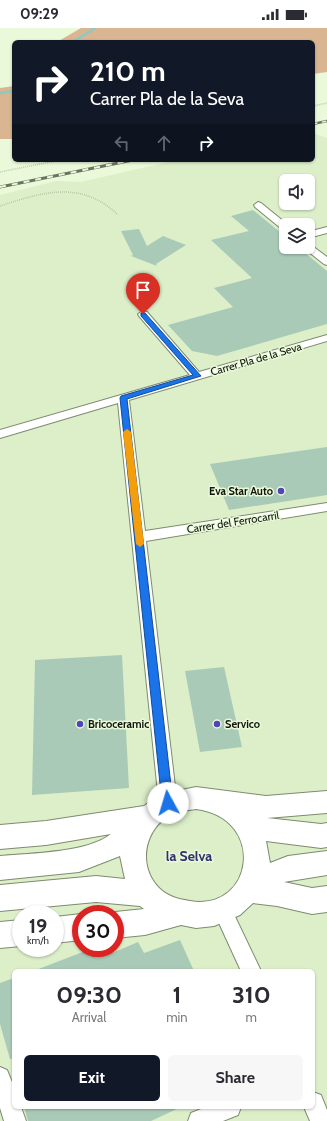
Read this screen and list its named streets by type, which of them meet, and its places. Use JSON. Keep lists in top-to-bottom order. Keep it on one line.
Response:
{"streets":{"street":["Carrer Pla de la Seva","Carrer del Ferrocarril"]},"districts":["la Selva"],"places":["Eva Star Auto","Bricoceramic","Servico"],"page":{"status":"09:29","turn":["210 m","Carrer Pla de la Seva"],"speed":"19 km/h","limit":"30","eta":["09:30","Arrival","1","min","310","m"],"buttons":["Exit","Share"]}}
